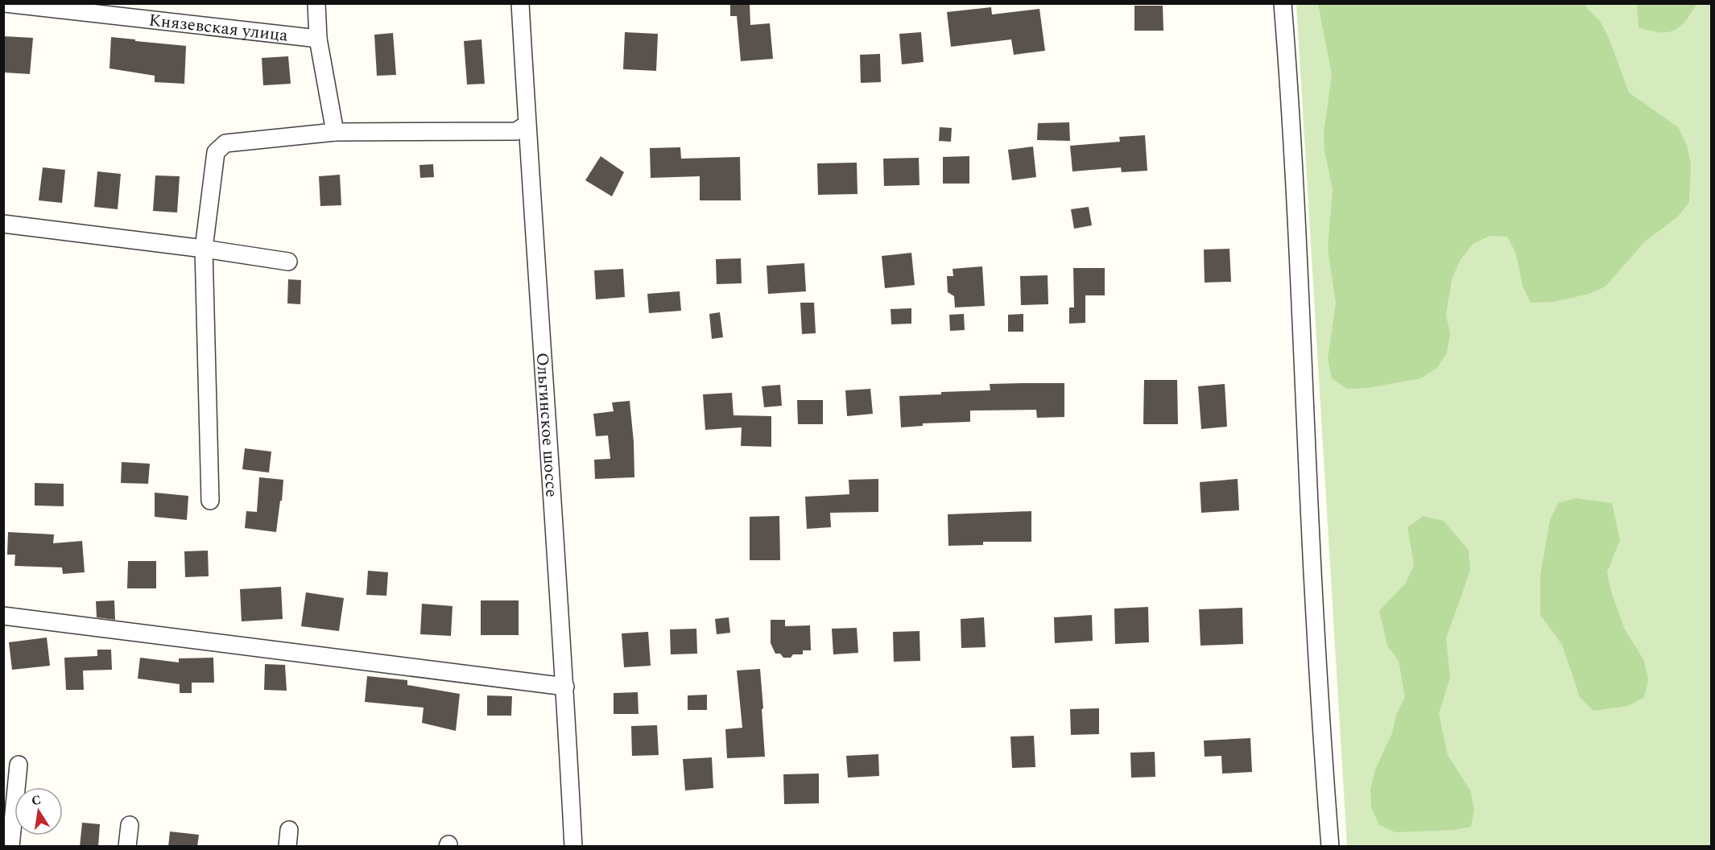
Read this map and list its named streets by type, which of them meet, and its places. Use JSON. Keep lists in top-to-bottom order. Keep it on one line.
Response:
{"streets":{"street":["Князевская улица","Ольгинское шоссе"]},"north":"top"}
